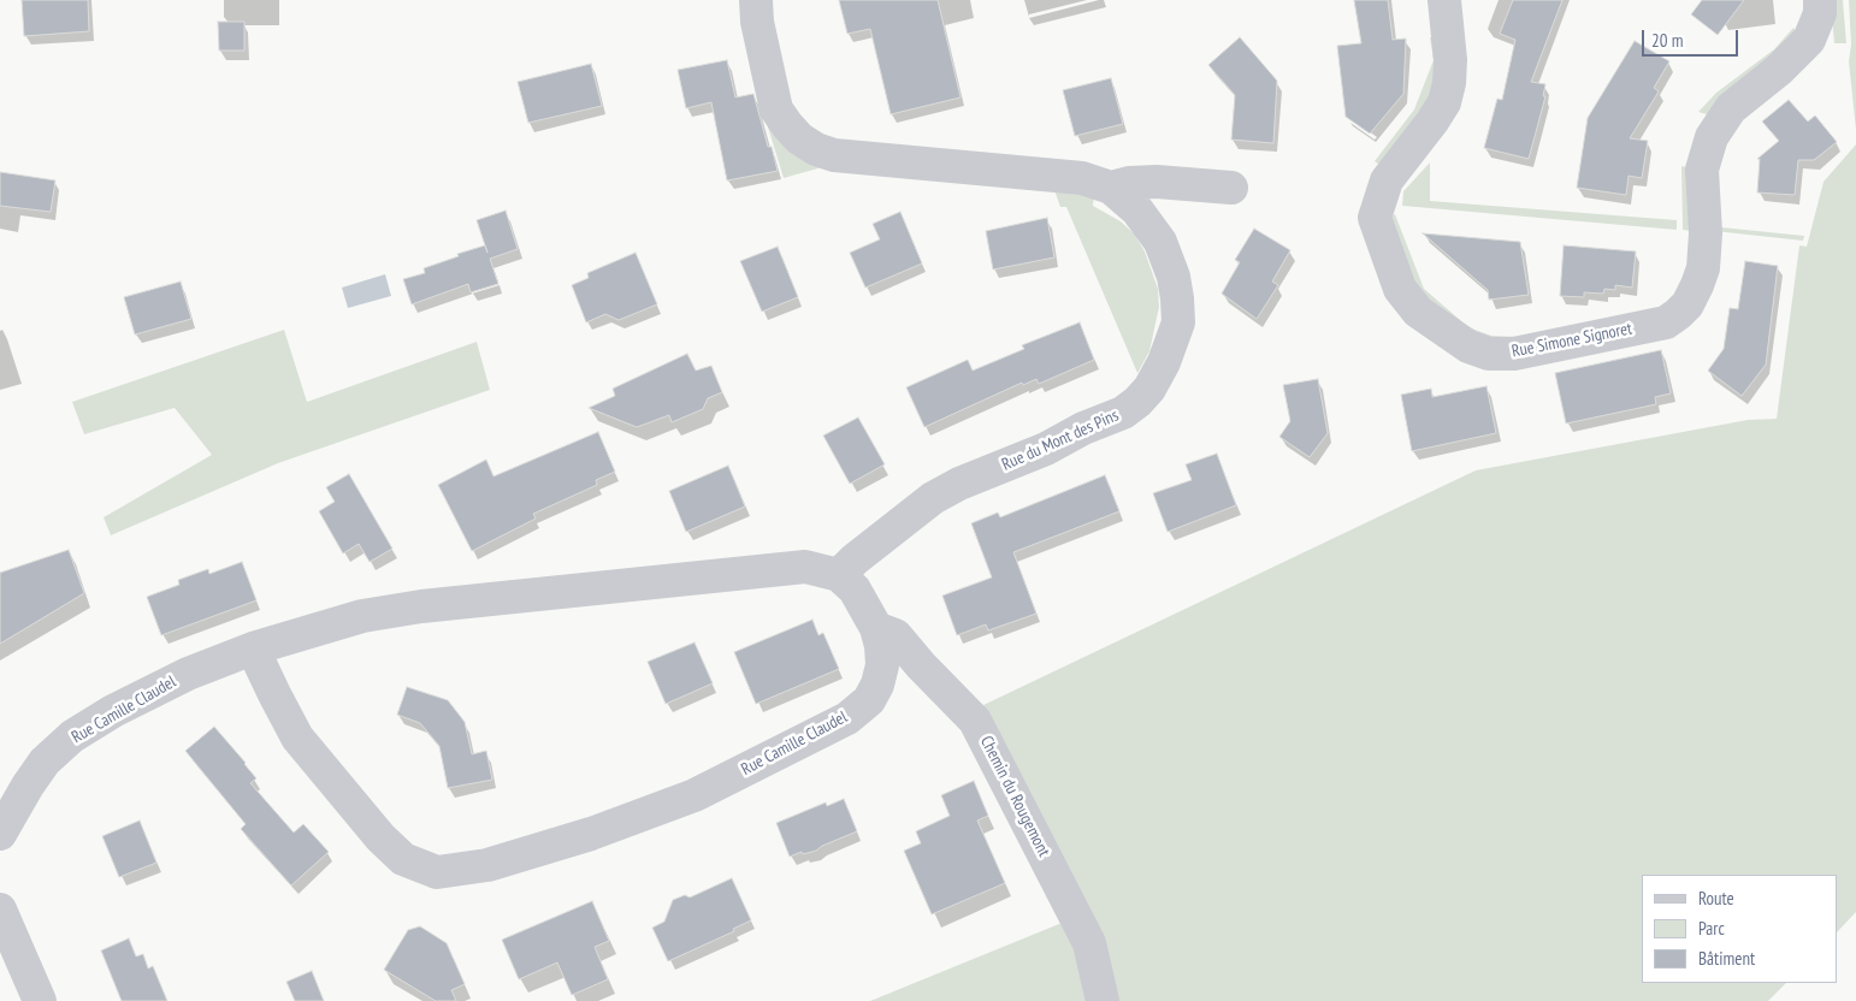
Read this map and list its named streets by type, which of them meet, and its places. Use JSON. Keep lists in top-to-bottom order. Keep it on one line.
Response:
{"streets":{"street":["Rue Simone Signoret","Rue du Mont des Pins","Rue Camille Claudel","Chemin du Rougemont"]},"crossings":[["Rue du Mont des Pins","Rue Camille Claudel"],["Rue Camille Claudel","Chemin du Rougemont"]],"legend":["Route","Parc","Bâtiment"],"scale_bar":"20 m"}
